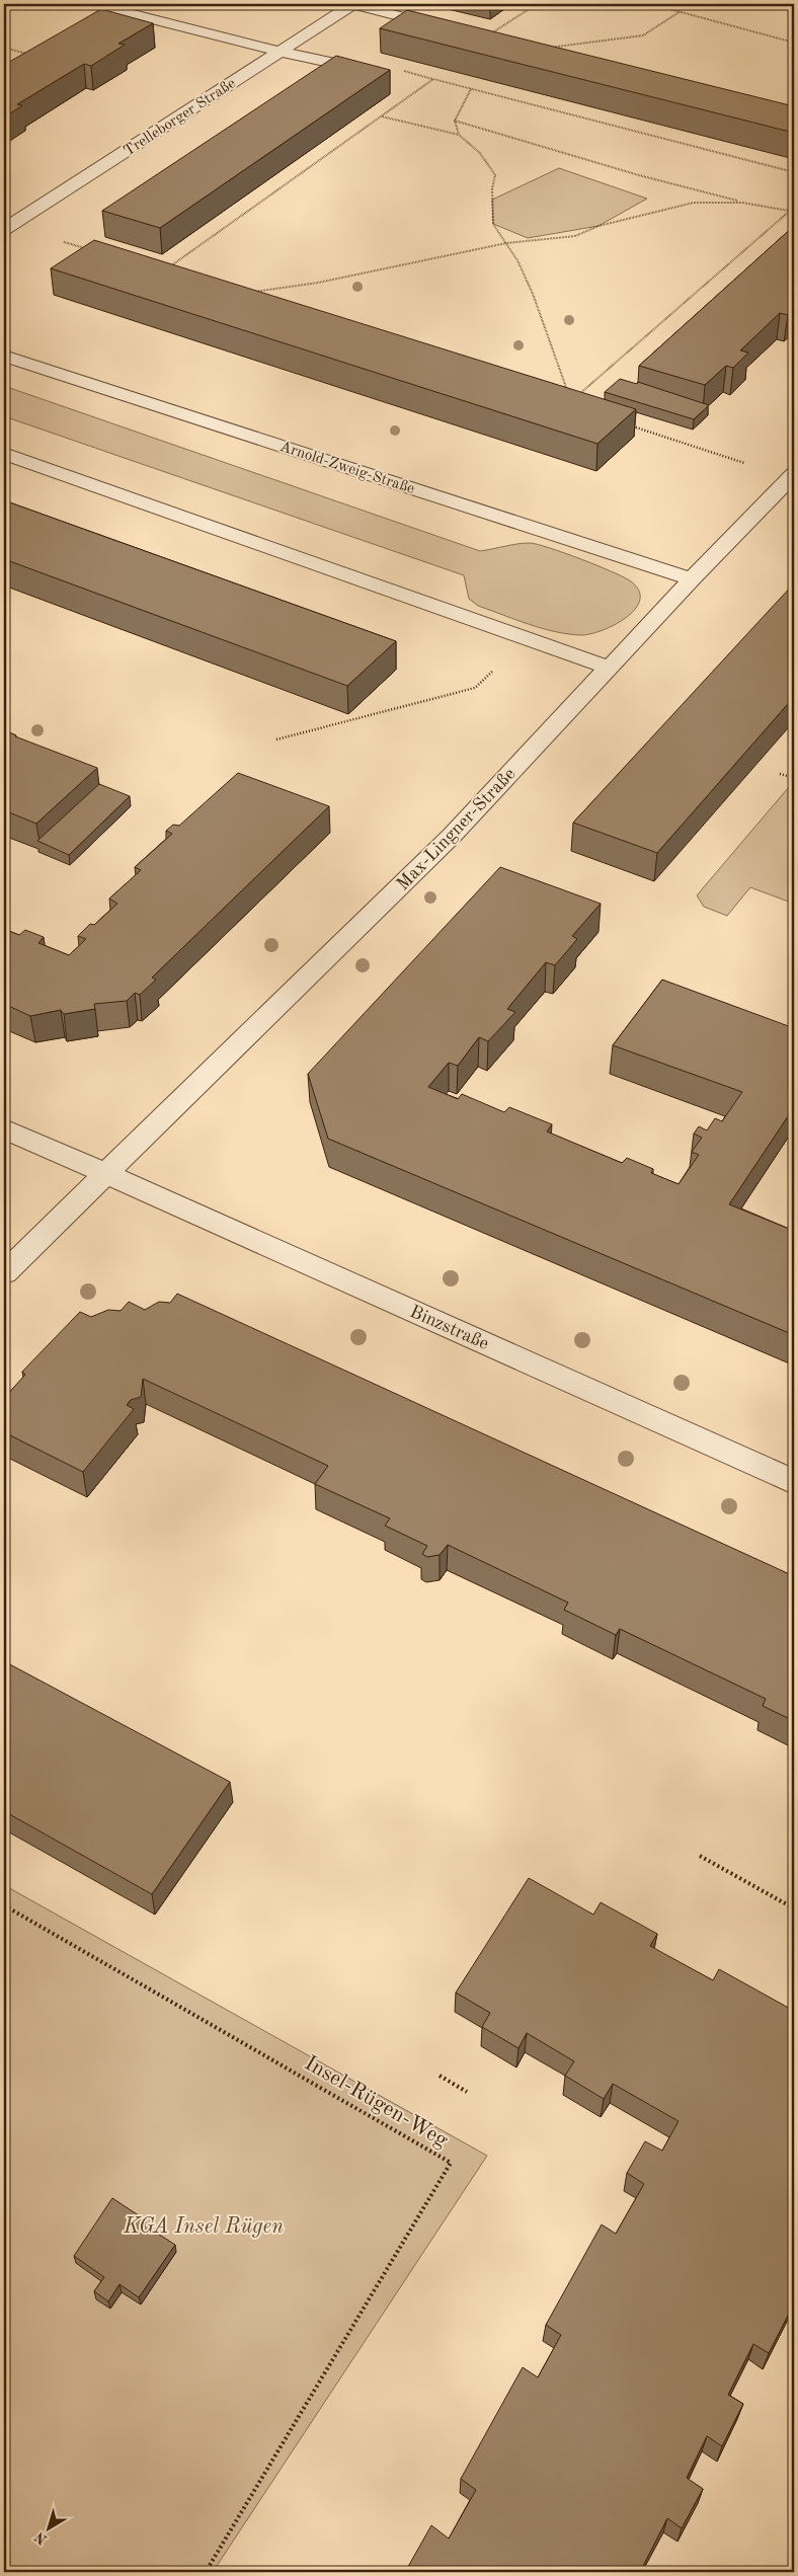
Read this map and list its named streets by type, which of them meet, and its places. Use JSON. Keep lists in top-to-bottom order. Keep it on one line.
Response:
{"streets":{"street":["Trelleborger Straße","Arnold-Zweig-Straße","Max-Lingner-Straße","Binzstraße"],"path":["Insel-Rügen-Weg"]},"crossings":[["Arnold-Zweig-Straße","Max-Lingner-Straße"],["Max-Lingner-Straße","Binzstraße"]],"parks":["KGA Insel Rügen"],"north":"bottom left"}
